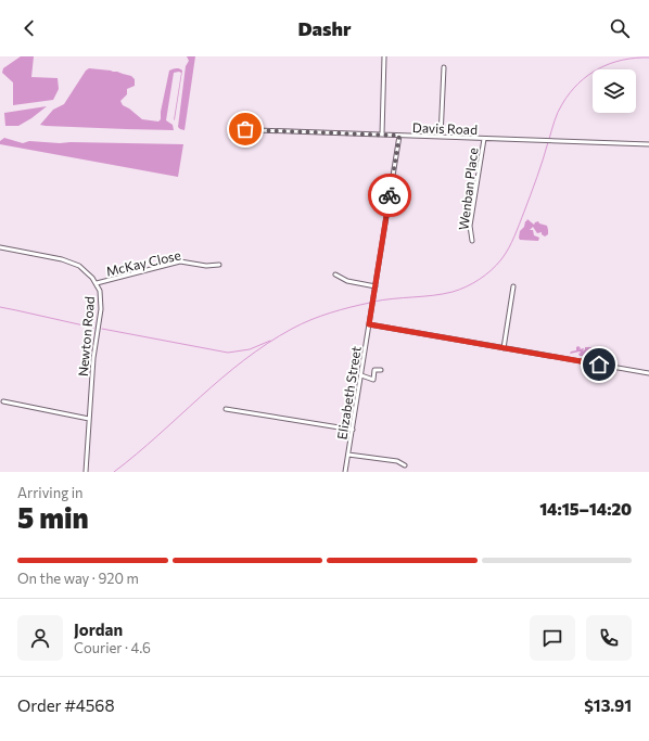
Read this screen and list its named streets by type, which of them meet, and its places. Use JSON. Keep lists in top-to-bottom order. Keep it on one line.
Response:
{"streets":{"street":["Davis Road","Wenban Place","McKay Close","Newton Road","Elizabeth Street"]},"crossings":[["Davis Road","Wenban Place"],["Davis Road","Elizabeth Street"],["McKay Close","Newton Road"]],"page":{"header":"Dashr","heading":["5 min","Arriving in","14:15–14:20"],"panel":["Jordan","Courier · 4.6","Order #4568","$13.91"],"bar":"On the way · 920 m"}}
